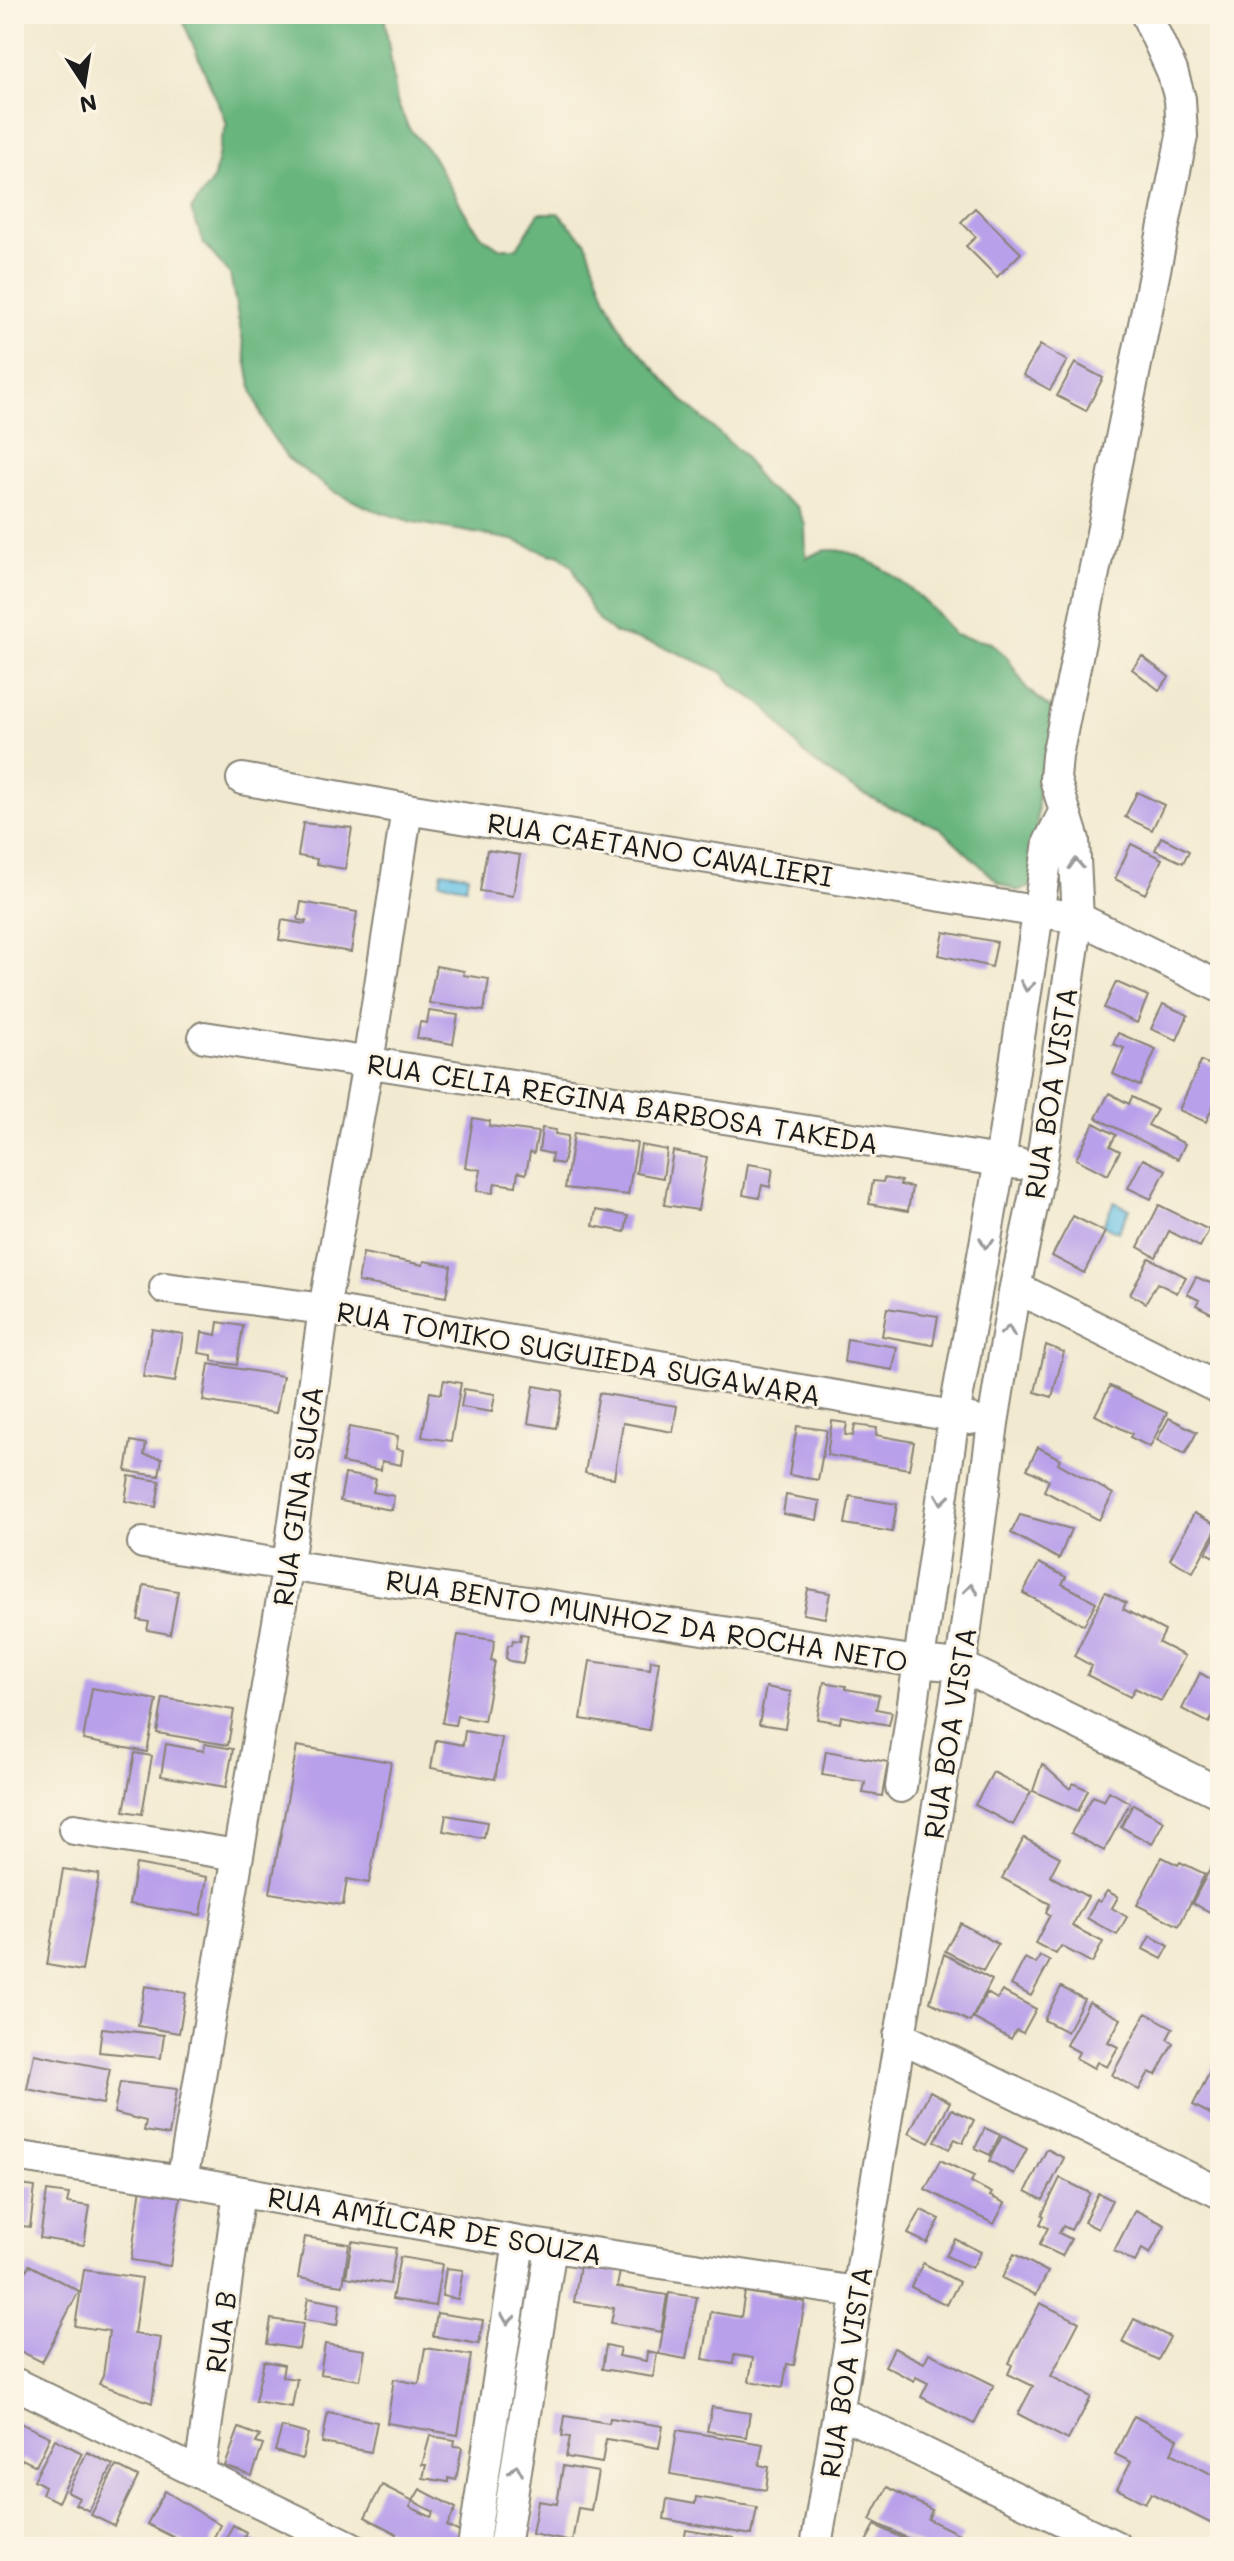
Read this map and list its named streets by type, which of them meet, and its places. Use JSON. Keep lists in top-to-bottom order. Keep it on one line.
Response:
{"streets":{"street":["RUA CAETANO CAVALIERI","RUA BOA VISTA","RUA CELIA REGINA BARBOSA TAKEDA","RUA TOMIKO SUGUIEDA SUGAWARA","RUA GINA SUGA","RUA BENTO MUNHOZ DA ROCHA NETO","RUA AMÍLCAR DE SOUZA","RUA B"]},"crossings":[["RUA CAETANO CAVALIERI","RUA BOA VISTA"],["RUA CAETANO CAVALIERI","RUA GINA SUGA"],["RUA BOA VISTA","RUA CELIA REGINA BARBOSA TAKEDA"],["RUA BOA VISTA","RUA TOMIKO SUGUIEDA SUGAWARA"],["RUA BOA VISTA","RUA BENTO MUNHOZ DA ROCHA NETO"],["RUA BOA VISTA","RUA AMÍLCAR DE SOUZA"],["RUA CELIA REGINA BARBOSA TAKEDA","RUA GINA SUGA"],["RUA TOMIKO SUGUIEDA SUGAWARA","RUA GINA SUGA"],["RUA GINA SUGA","RUA BENTO MUNHOZ DA ROCHA NETO"],["RUA GINA SUGA","RUA AMÍLCAR DE SOUZA"],["RUA AMÍLCAR DE SOUZA","RUA B"]],"north":"bottom"}
